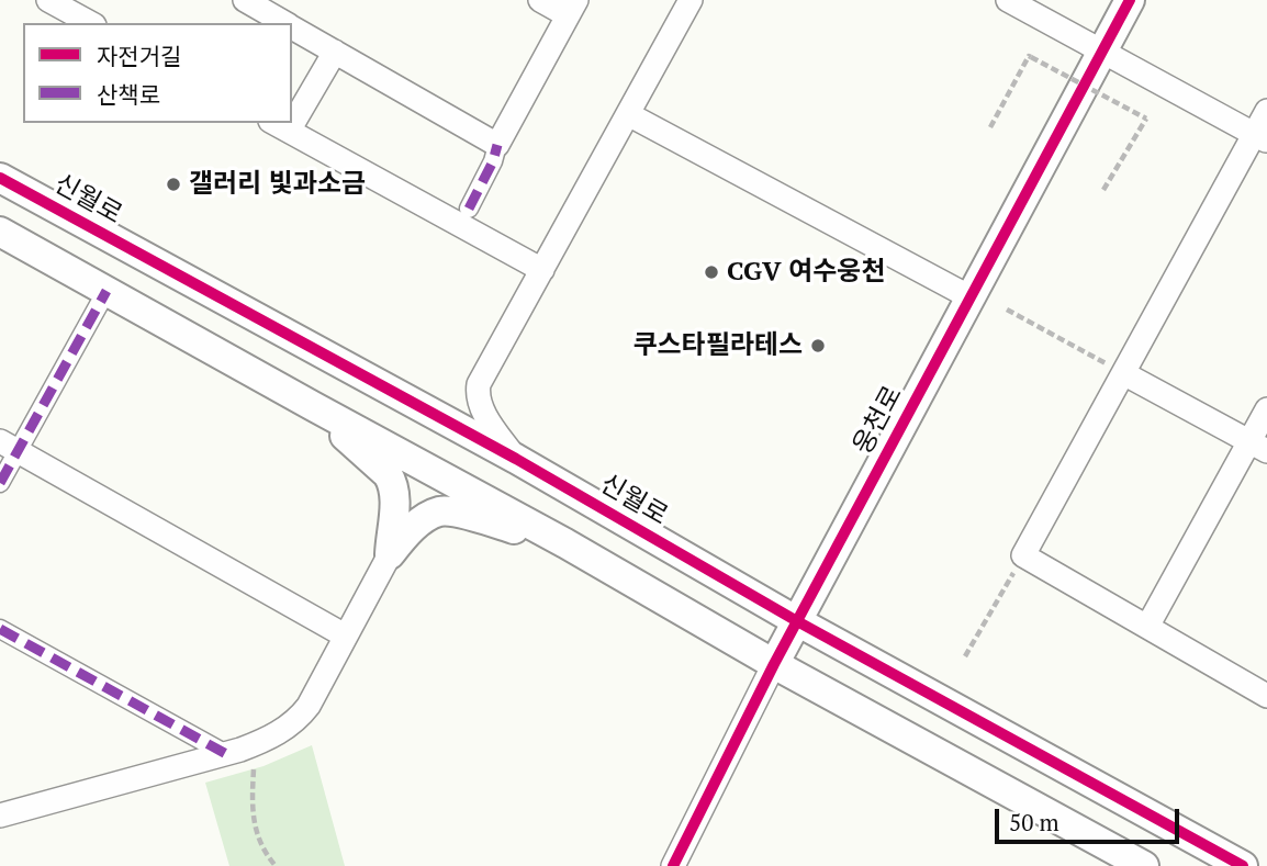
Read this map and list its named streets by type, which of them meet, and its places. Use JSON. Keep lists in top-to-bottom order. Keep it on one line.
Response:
{"streets":{"street":["신월로","웅천로"]},"crossings":[["신월로","웅천로"]],"places":["갤러리 빛과소금","CGV 여수웅천","쿠스타필라테스"],"legend":["자전거길","산책로"],"scale_bar":"50 m"}
